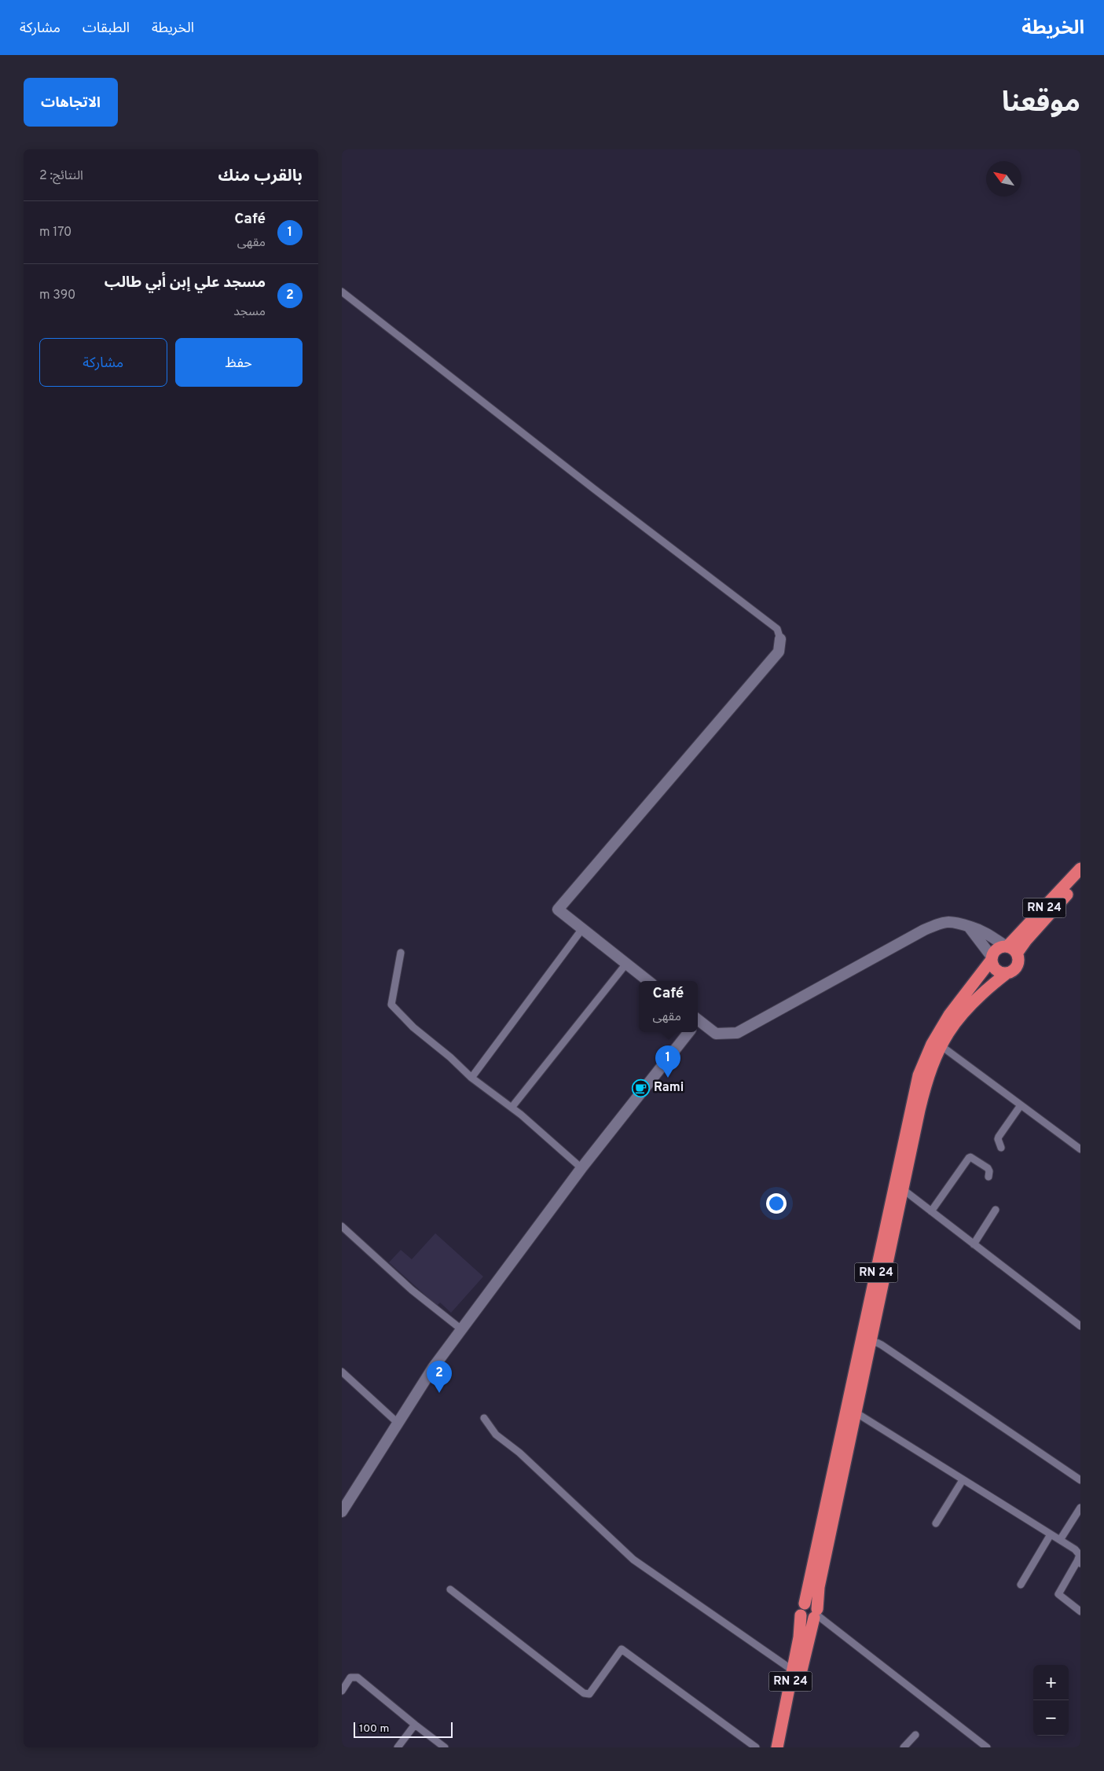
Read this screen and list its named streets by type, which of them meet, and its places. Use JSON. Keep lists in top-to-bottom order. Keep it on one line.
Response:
{"streets":{"highway":["RN 24"]},"places":{"cafe":["Rami"]},"scale_bar":"100 m","north":"top left","page":{"header":"الخريطة","nav":["الخريطة","الطبقات","مشاركة"],"title":"موقعنا","buttons":["الاتجاهات",["حفظ","مشاركة"]],"heading":["بالقرب منك","النتائج: 2"],"list":[{"mark":"1","name":"Café","note":"مقهى","value":"170 m"},{"mark":"2","name":"مسجد علي إبن أبي طالب","note":"مسجد","value":"390 m"}],"popup":["Café","مقهى"],"pins":["1","2"],"map_buttons":["+","−"],"scale":"100 m"}}
